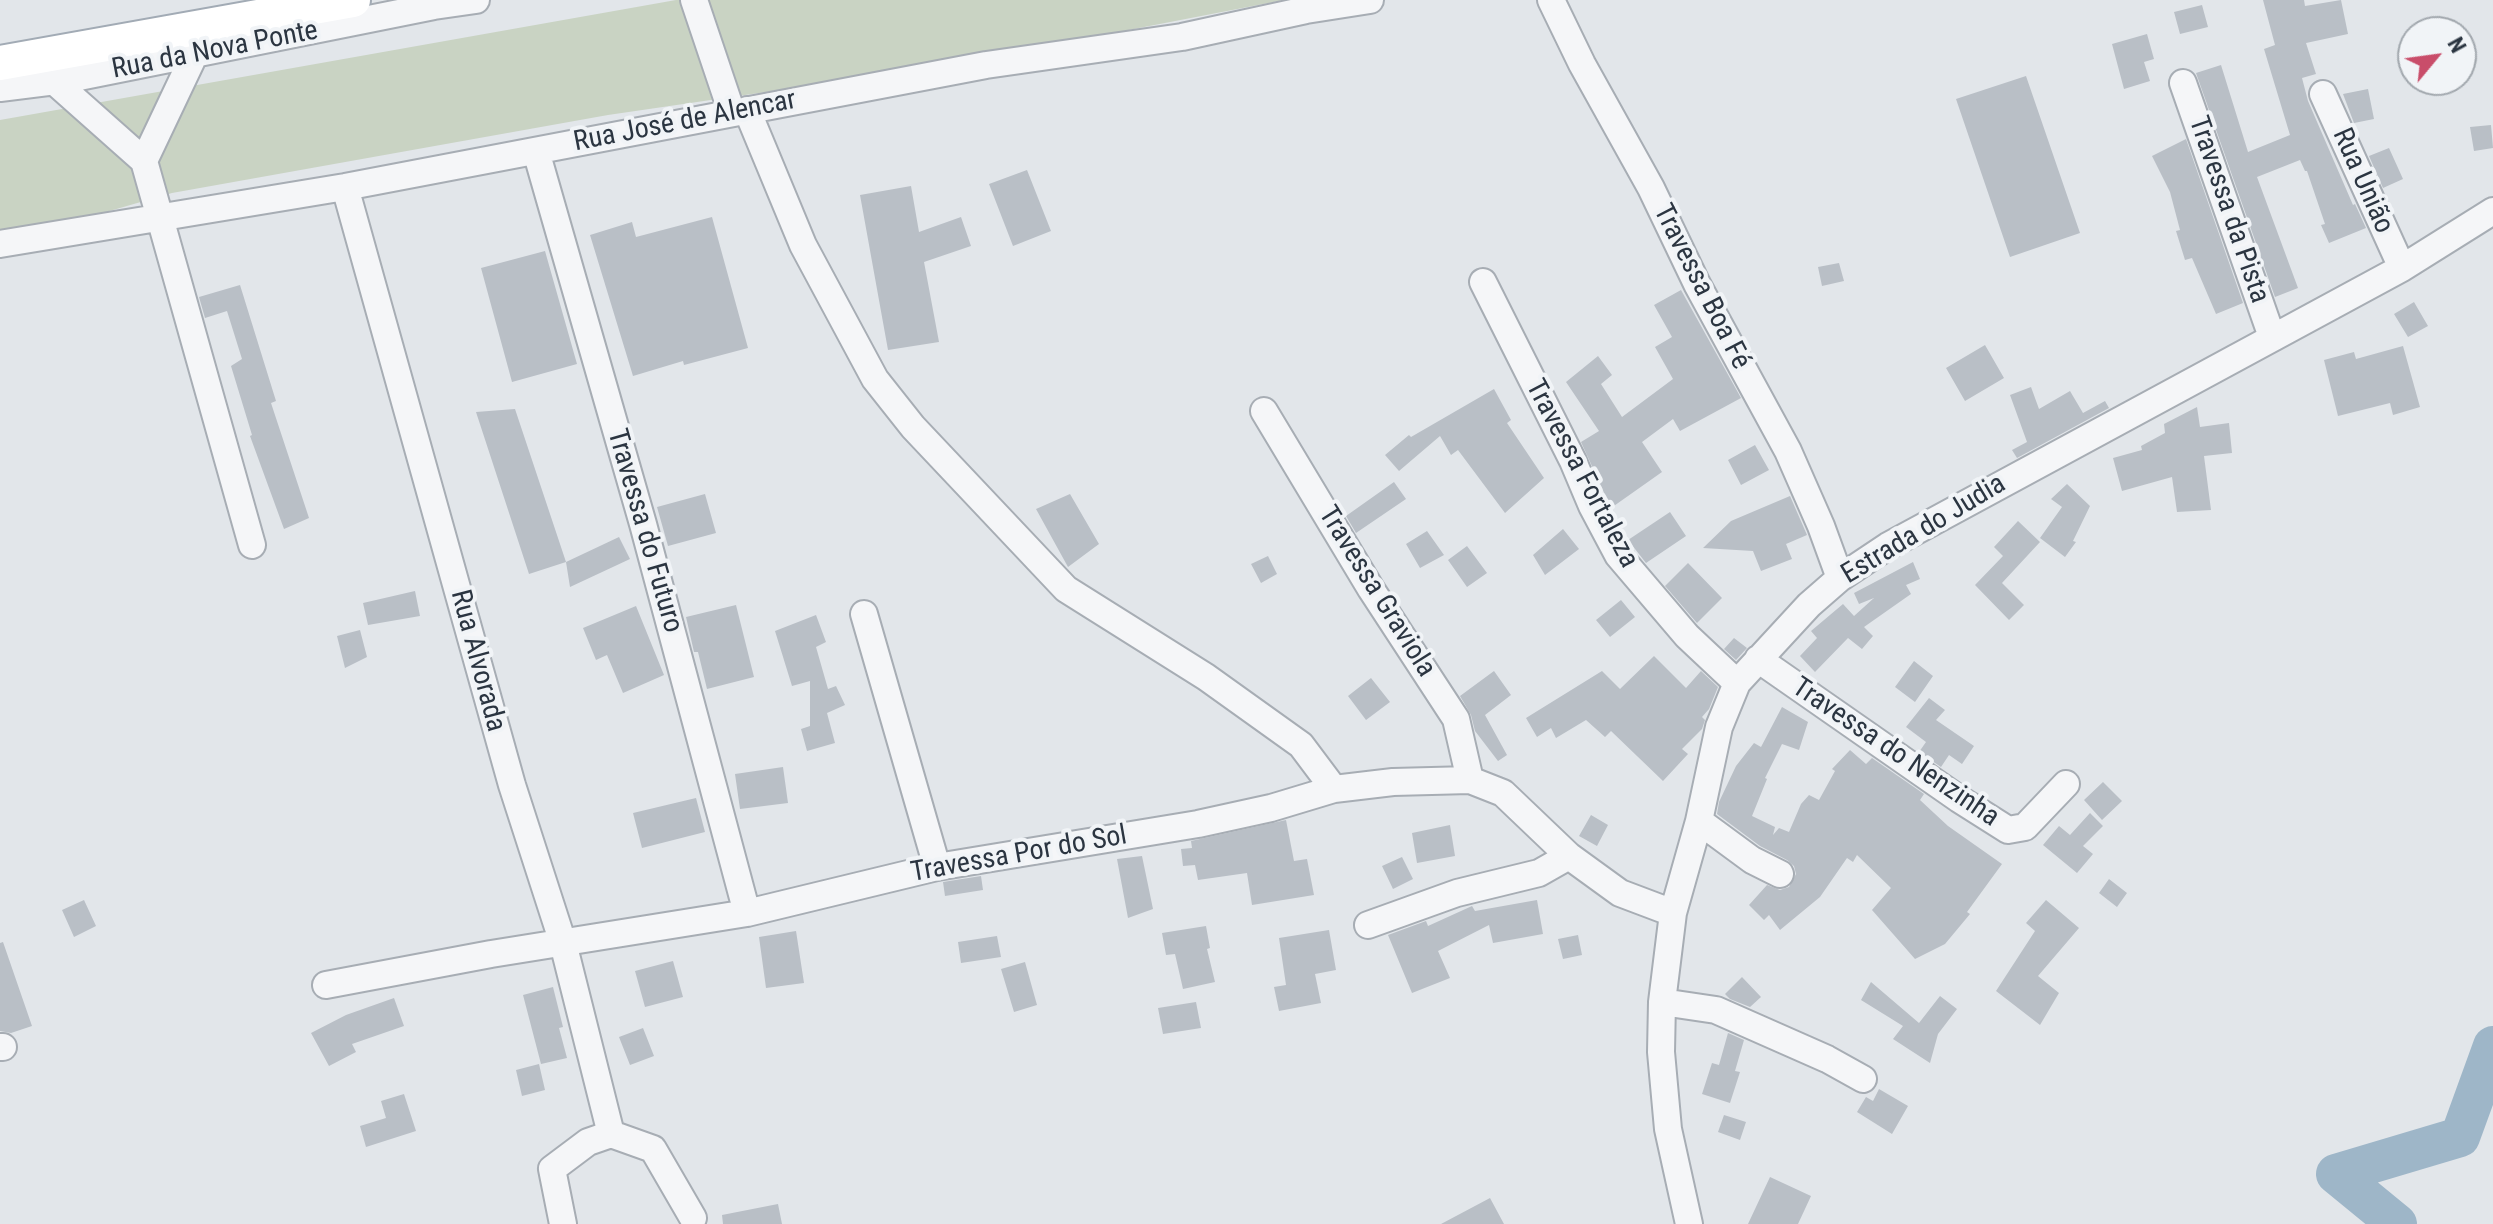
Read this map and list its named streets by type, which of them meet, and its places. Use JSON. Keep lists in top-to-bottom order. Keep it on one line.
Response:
{"streets":{"street":["Rua da Nova Ponte","Rua José de Alencar","Rua União","Travessa da Pista","Travessa Boa Fé","Travessa Fortaleza","Estrada do Judia","Travessa do Futuro","Travessa Graviola","Rua Alvorada","Travessa do Nenzinha","Travessa Por do Sol"]},"crossings":[["Rua José de Alencar","Travessa do Futuro"],["Rua José de Alencar","Rua Alvorada"],["Rua União","Estrada do Judia"],["Travessa da Pista","Estrada do Judia"],["Travessa Boa Fé","Estrada do Judia"],["Travessa Fortaleza","Estrada do Judia"],["Estrada do Judia","Travessa do Nenzinha"],["Estrada do Judia","Travessa Por do Sol"],["Travessa do Futuro","Travessa Por do Sol"],["Travessa Graviola","Travessa Por do Sol"],["Rua Alvorada","Travessa Por do Sol"]],"north":"top right"}
